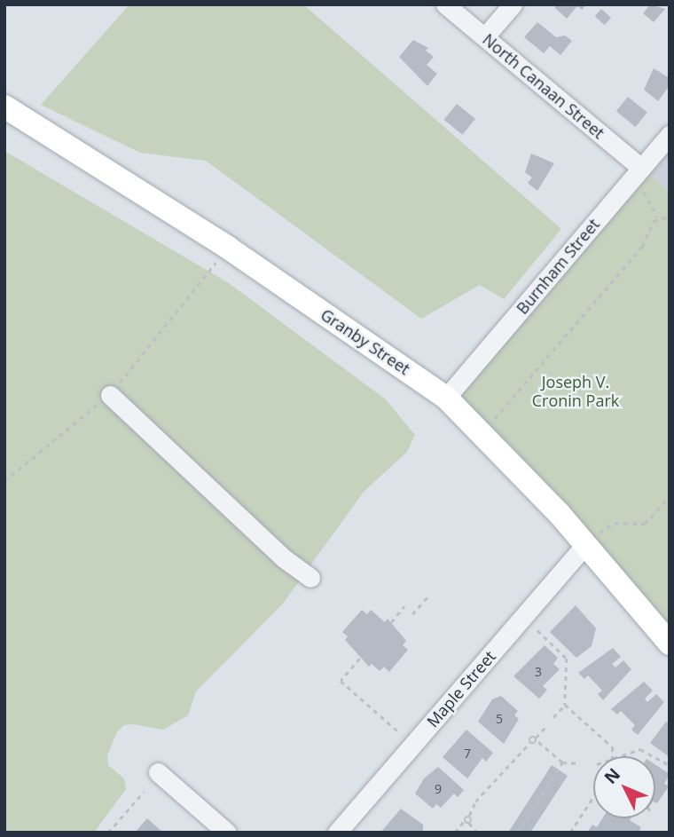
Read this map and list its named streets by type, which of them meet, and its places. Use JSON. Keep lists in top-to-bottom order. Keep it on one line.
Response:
{"streets":{"main road":["Granby Street"],"street":["North Canaan Street","Burnham Street","Maple Street"]},"crossings":[["North Canaan Street","Burnham Street"],["Burnham Street","Granby Street"],["Granby Street","Maple Street"]],"parks":["Joseph V. Cronin Park"],"house_numbers":["3","5","7","9"],"north":"top left"}
